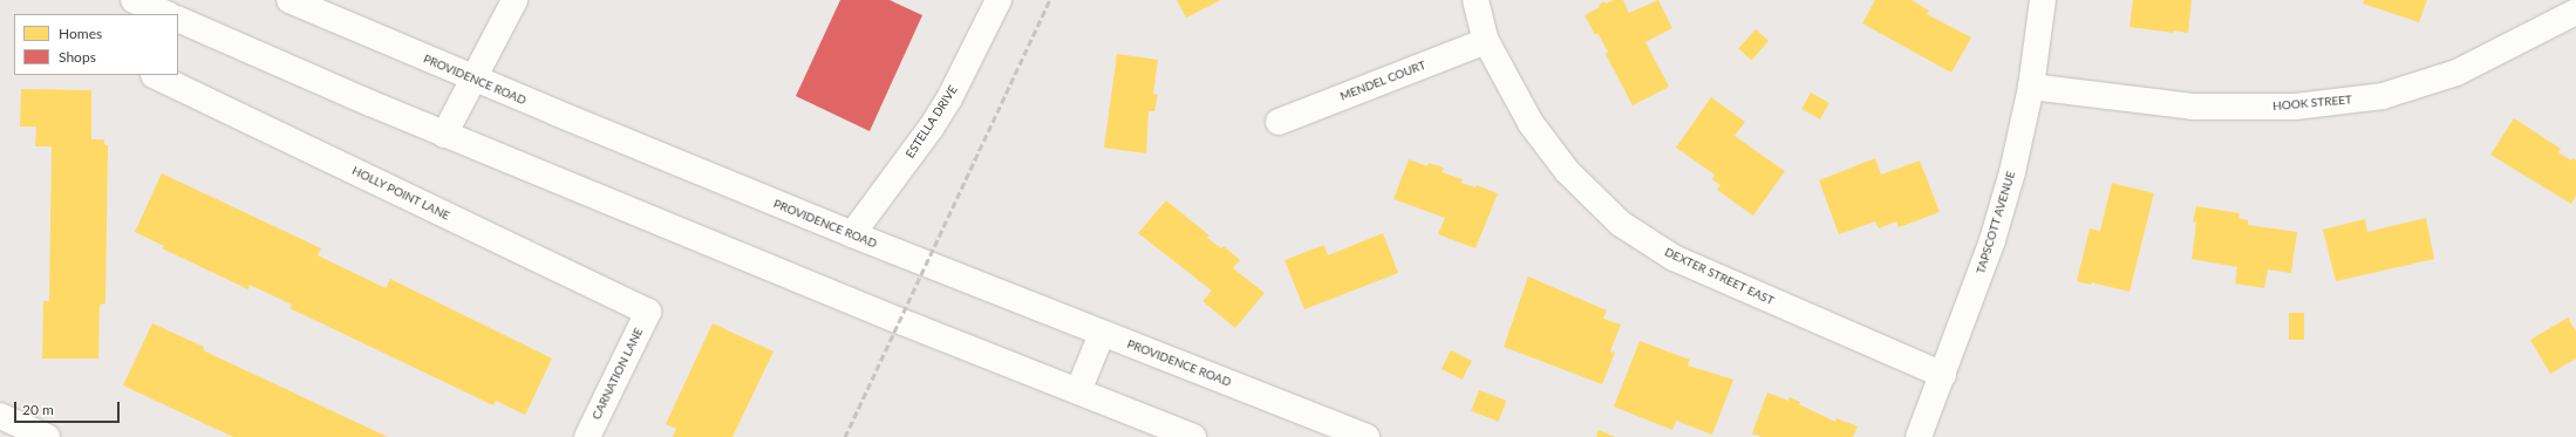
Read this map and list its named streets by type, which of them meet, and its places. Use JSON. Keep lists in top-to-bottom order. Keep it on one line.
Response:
{"streets":{"street":["PROVIDENCE ROAD","MENDEL COURT","HOOK STREET","ESTELLA DRIVE","HOLLY POINT LANE","TAPSCOTT AVENUE","DEXTER STREET EAST","CARNATION LANE"]},"crossings":[["PROVIDENCE ROAD","ESTELLA DRIVE"],["MENDEL COURT","DEXTER STREET EAST"],["HOOK STREET","TAPSCOTT AVENUE"],["HOLLY POINT LANE","CARNATION LANE"],["TAPSCOTT AVENUE","DEXTER STREET EAST"]],"legend":["Homes","Shops"],"scale_bar":"20 m"}
